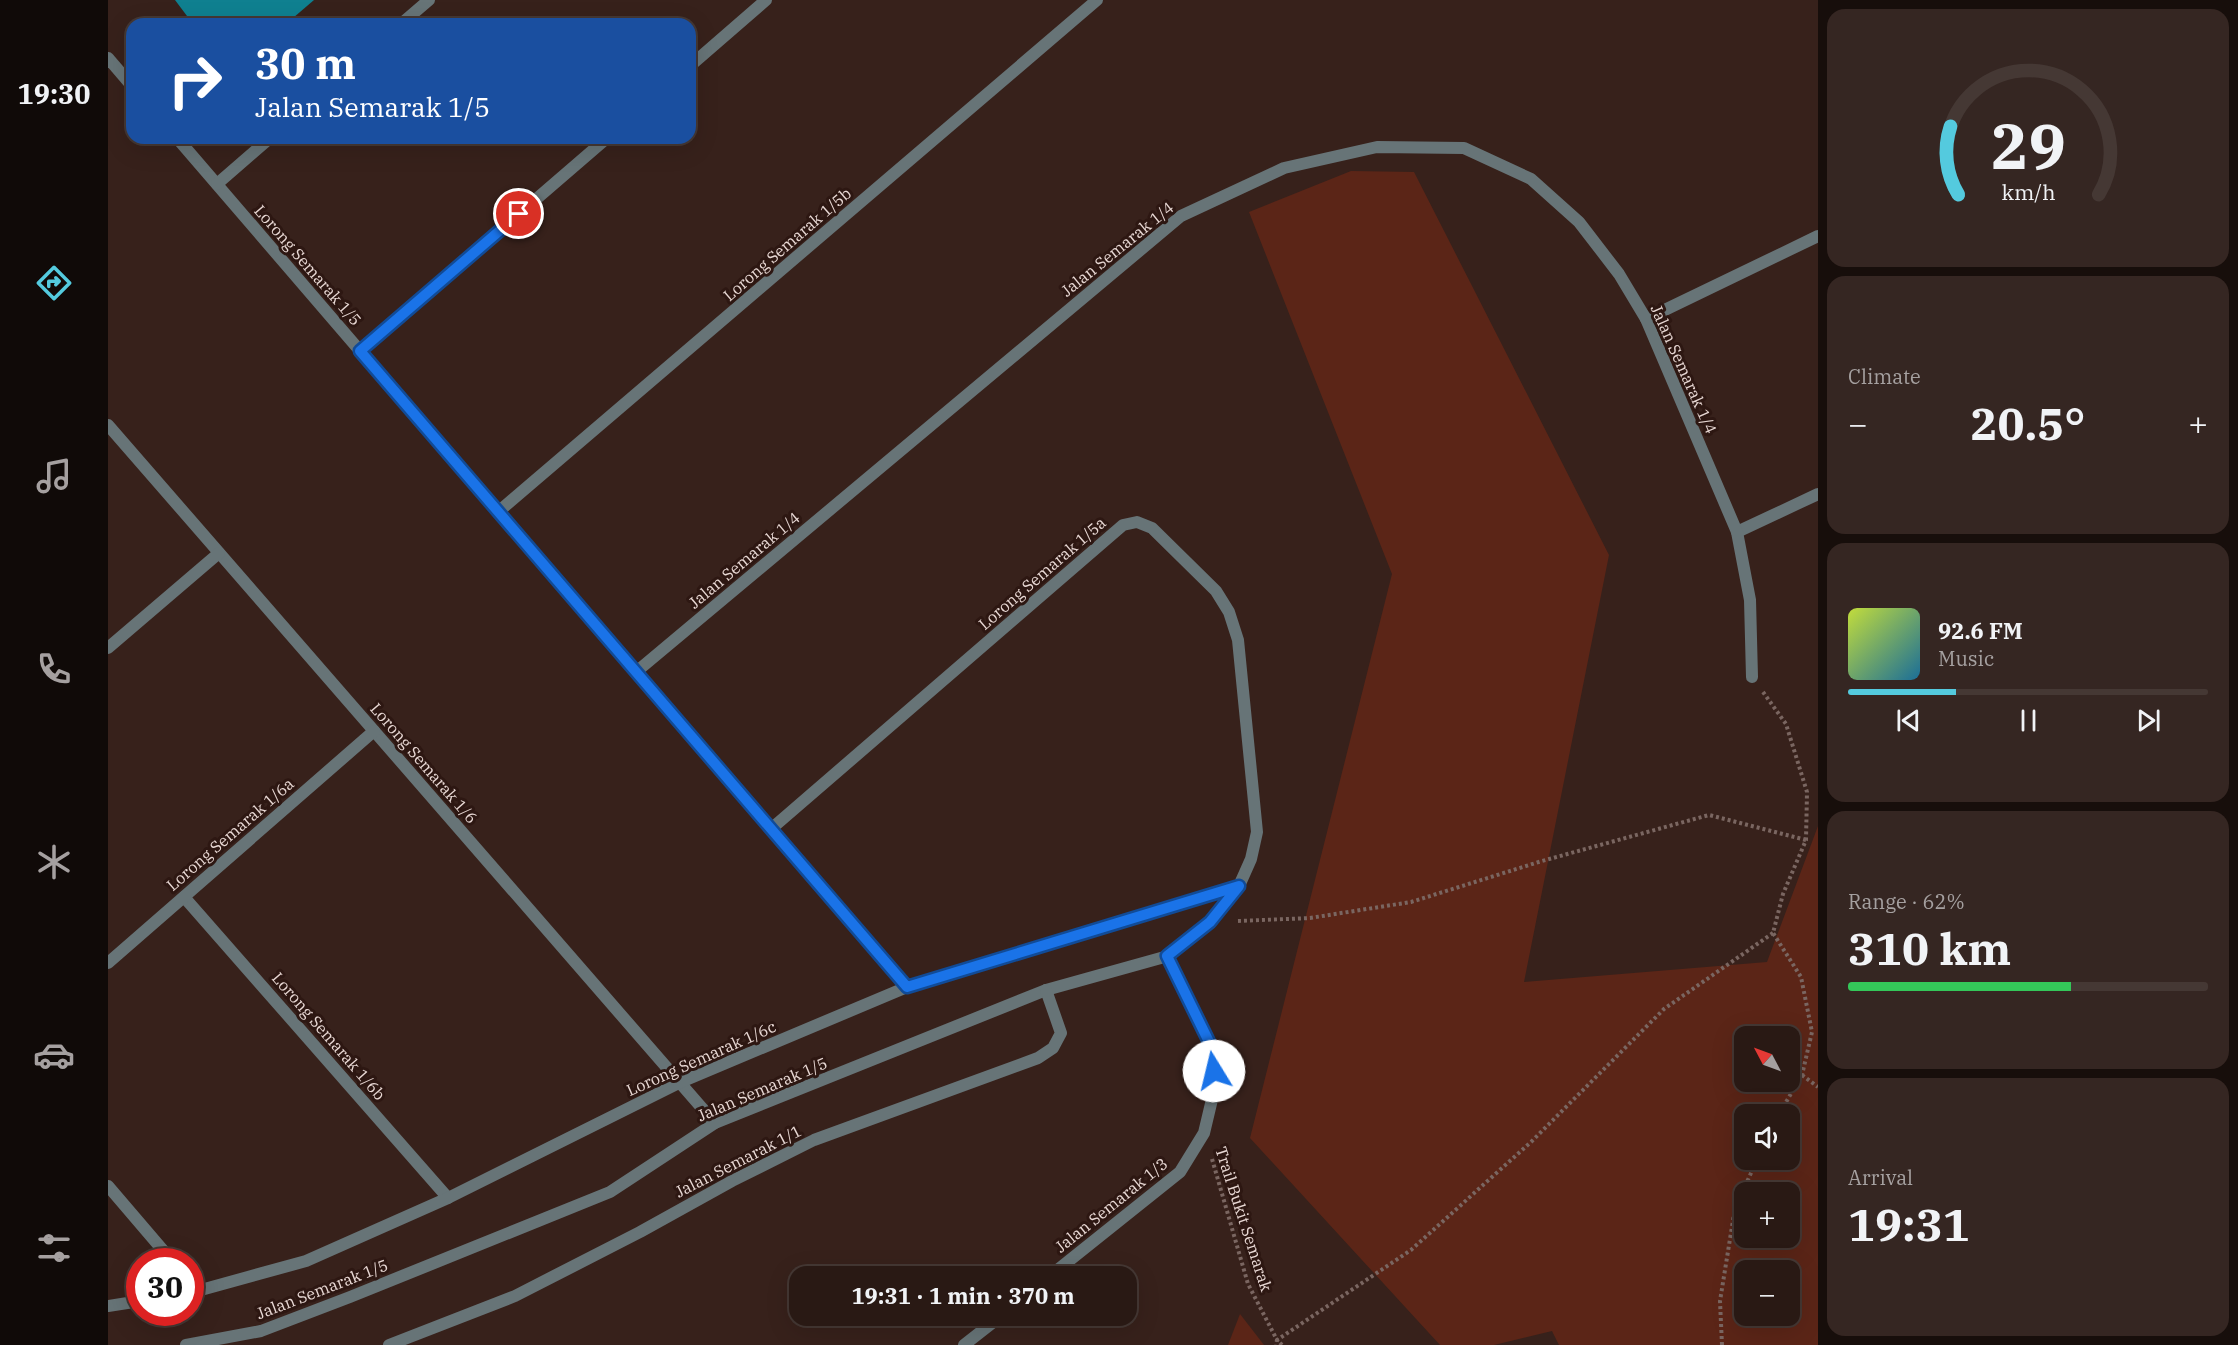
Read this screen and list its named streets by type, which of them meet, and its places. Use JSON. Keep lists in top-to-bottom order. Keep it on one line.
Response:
{"streets":{"street":["Lorong Semarak 1/5b","Jalan Semarak 1/4","Lorong Semarak 1/5","Lorong Semarak 1/5a","Lorong Semarak 1/6","Lorong Semarak 1/6a","Lorong Semarak 1/6b","Lorong Semarak 1/6c","Jalan Semarak 1/5","Jalan Semarak 1/1","Jalan Semarak 1/3"],"path":["Trail Bukit Semarak"]},"crossings":[["Lorong Semarak 1/5b","Lorong Semarak 1/5"],["Jalan Semarak 1/4","Lorong Semarak 1/5"],["Lorong Semarak 1/5","Lorong Semarak 1/5a"],["Lorong Semarak 1/5","Lorong Semarak 1/6c"],["Lorong Semarak 1/5a","Lorong Semarak 1/6c"],["Lorong Semarak 1/5a","Jalan Semarak 1/5"],["Lorong Semarak 1/6","Lorong Semarak 1/6a"],["Lorong Semarak 1/6","Lorong Semarak 1/6c"],["Lorong Semarak 1/6","Jalan Semarak 1/5"],["Lorong Semarak 1/6a","Lorong Semarak 1/6b"],["Lorong Semarak 1/6b","Lorong Semarak 1/6c"],["Lorong Semarak 1/6c","Jalan Semarak 1/5"],["Jalan Semarak 1/5","Jalan Semarak 1/1"],["Jalan Semarak 1/5","Jalan Semarak 1/3"],["Jalan Semarak 1/3","Trail Bukit Semarak"]],"north":"top left","page":{"tabs":"19:30","turn":["30 m","Jalan Semarak 1/5"],"tile":["Climate",["Range · 62%","310 km"],["Arrival","19:31"]],"heat":["−","20.5°","+"],"song":["92.6 FM","Music"],"map_buttons":["+","−"],"limit":"30","trip":"19:31 · 1 min · 370 m","gauge":["29","km/h"]}}
